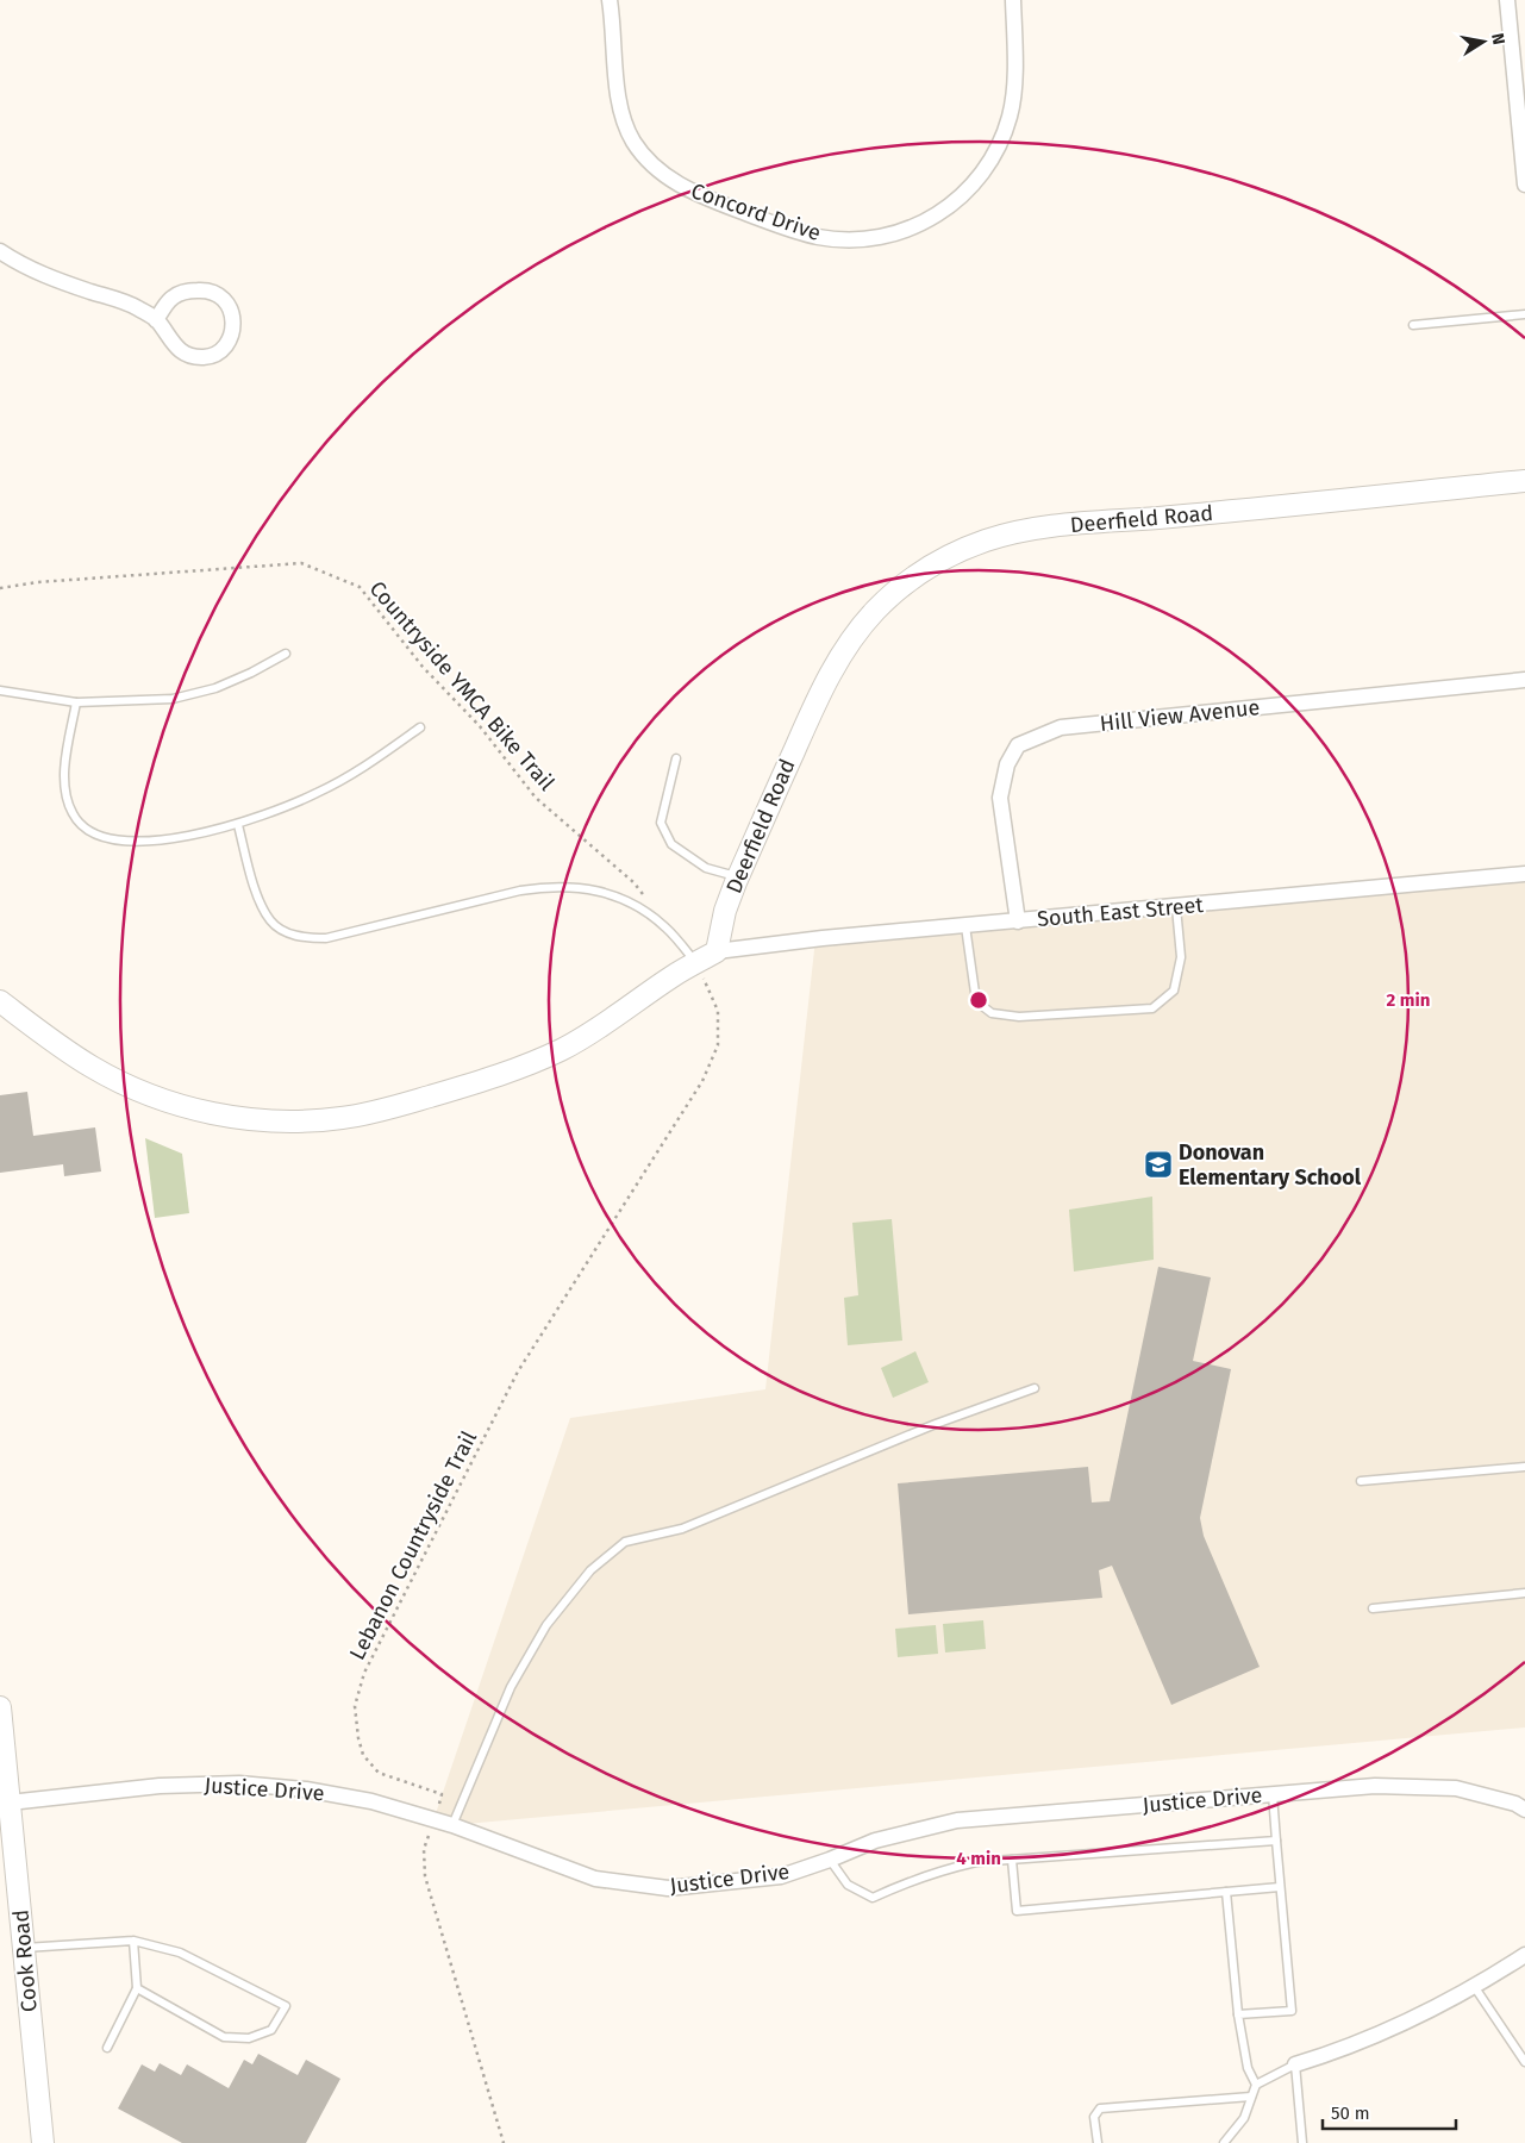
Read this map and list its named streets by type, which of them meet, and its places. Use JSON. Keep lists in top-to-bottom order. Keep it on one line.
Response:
{"streets":{"street":["Concord Drive","Deerfield Road","Hill View Avenue","South East Street","Justice Drive","Cook Road"],"path":["Countryside YMCA Bike Trail","Lebanon Countryside Trail"]},"crossings":[["Deerfield Road","South East Street"],["Hill View Avenue","South East Street"],["Lebanon Countryside Trail","Justice Drive"],["Justice Drive","Cook Road"]],"places":{"school or university":["Donovan Elementary School"]},"scale_bar":"50 m","north":"right","rings":["2 min","4 min"]}
